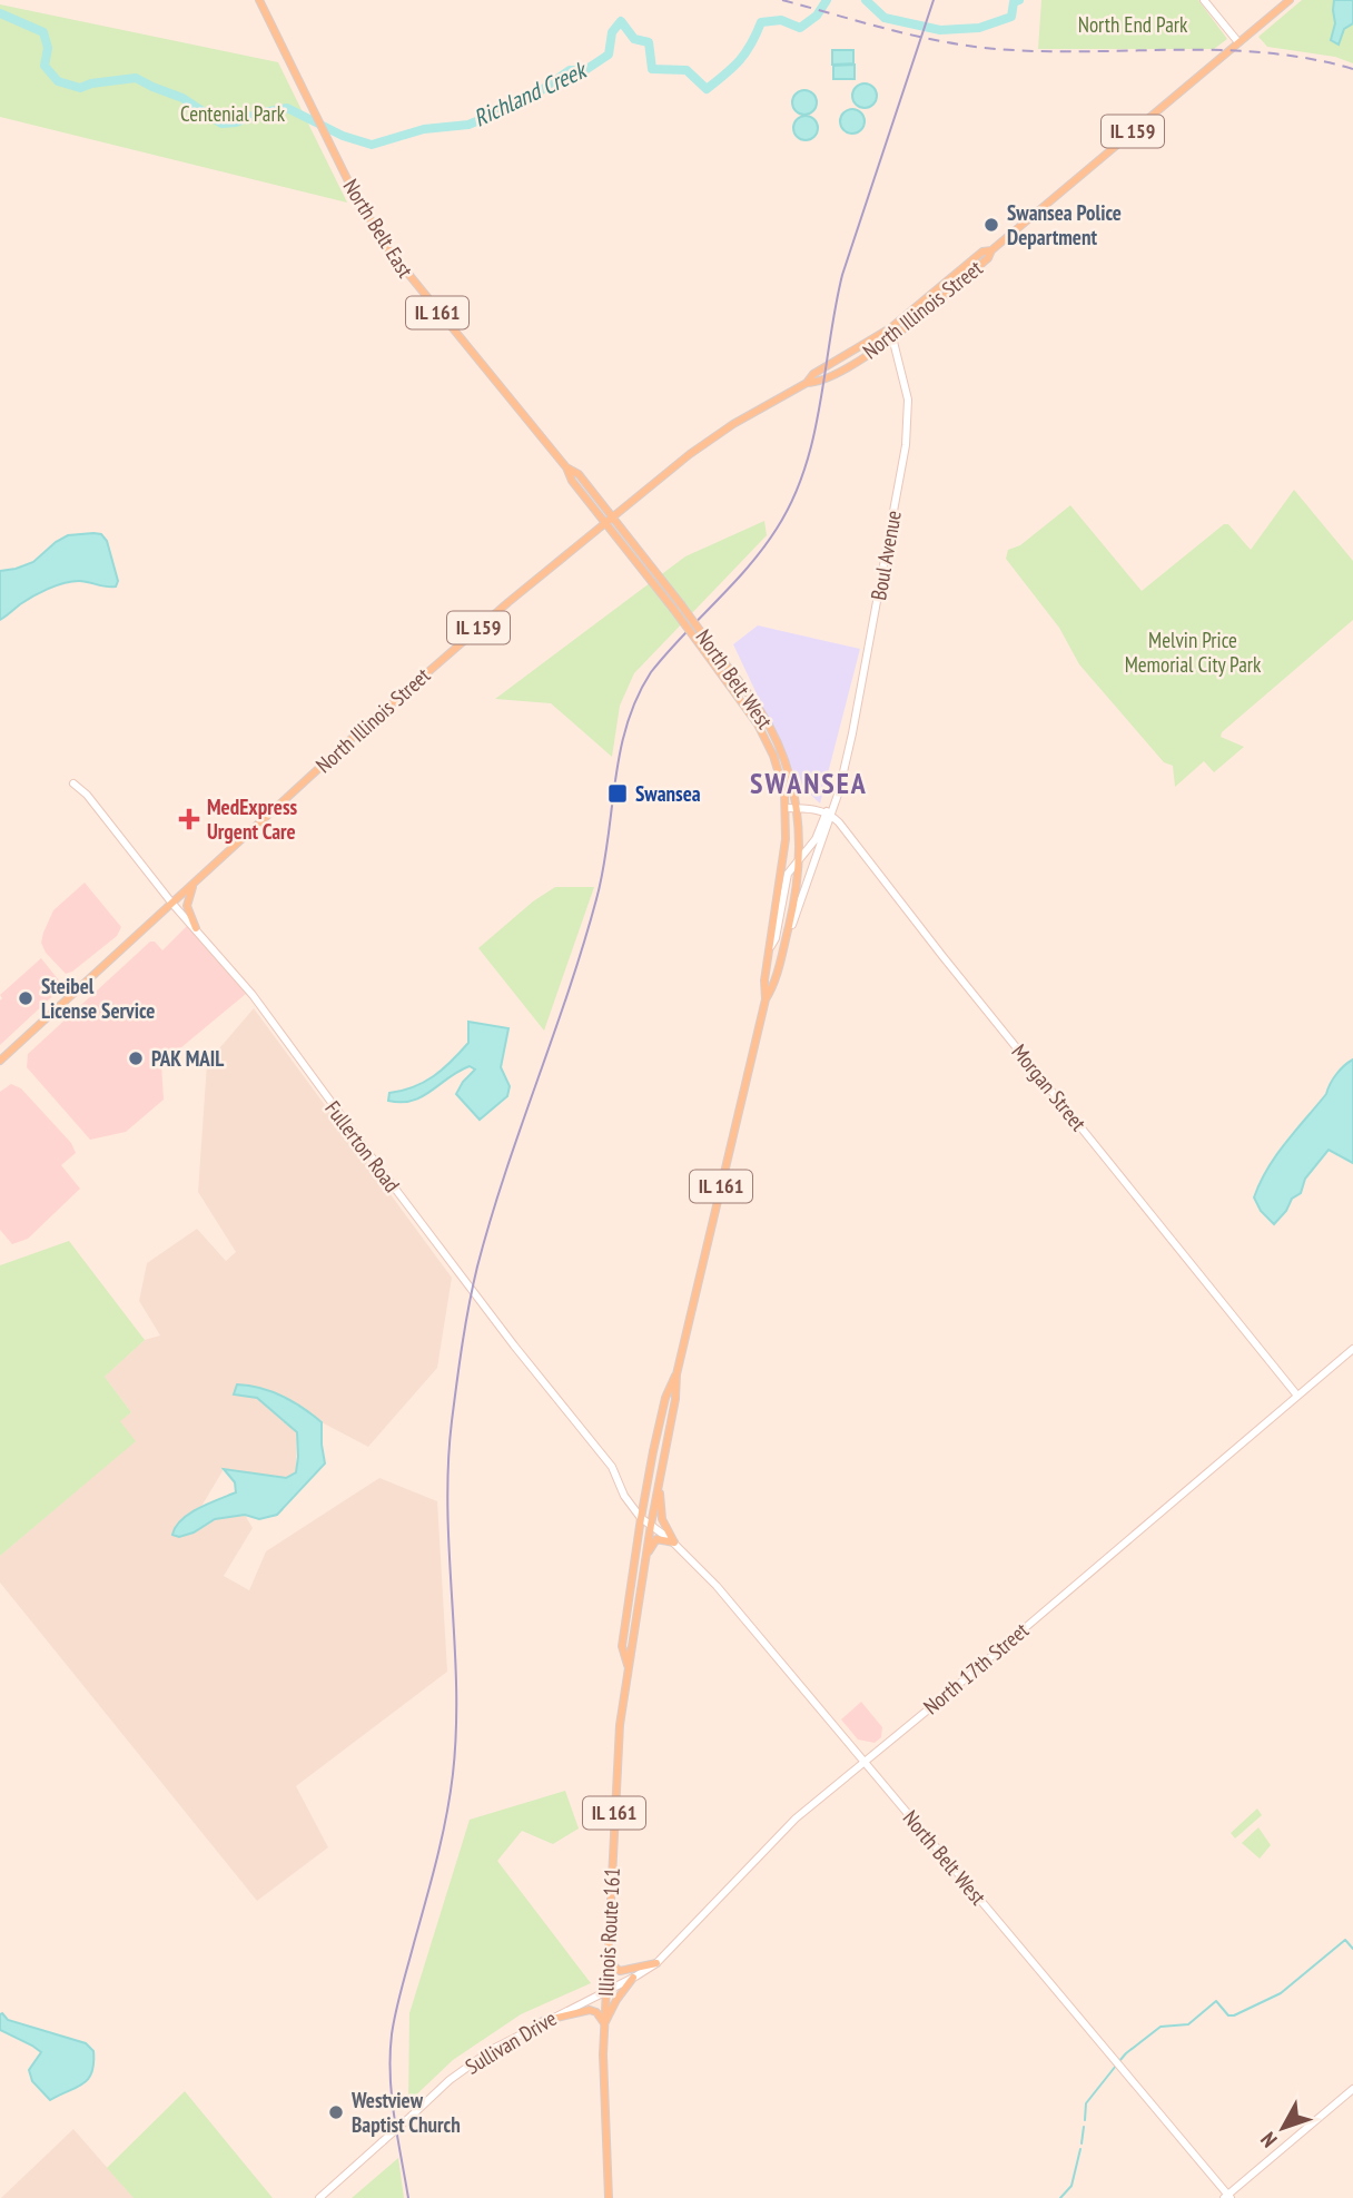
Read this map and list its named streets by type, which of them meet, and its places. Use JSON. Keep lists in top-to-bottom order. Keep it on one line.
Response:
{"streets":{"main road":["IL 159","North Belt East","North Illinois Street","IL 161","North Belt West","Illinois Route 161"],"street":["Boul Avenue","Morgan Street","Fullerton Road","North 17th Street","Sullivan Drive"]},"crossings":[["North Belt East","North Illinois Street"],["North Belt East","North Belt West"],["North Illinois Street","Boul Avenue"],["North Illinois Street","North Belt West"],["North Illinois Street","Fullerton Road"],["Boul Avenue","North Belt West"],["Boul Avenue","Morgan Street"],["North Belt West","Fullerton Road"],["North Belt West","North 17th Street"],["North Belt West","Illinois Route 161"],["Morgan Street","North 17th Street"],["Fullerton Road","Illinois Route 161"],["North 17th Street","Illinois Route 161"],["North 17th Street","Sullivan Drive"],["Illinois Route 161","Sullivan Drive"]],"districts":["SWANSEA"],"water":["Richland Creek"],"parks":["North End Park","Centenial Park","Melvin Price Memorial City Park"],"places":{"other":["Swansea Police Department","Steibel License Service","PAK MAIL","Westview Baptist Church"],"transit":["Swansea"],"health":["MedExpress Urgent Care"]},"north":"bottom left"}
